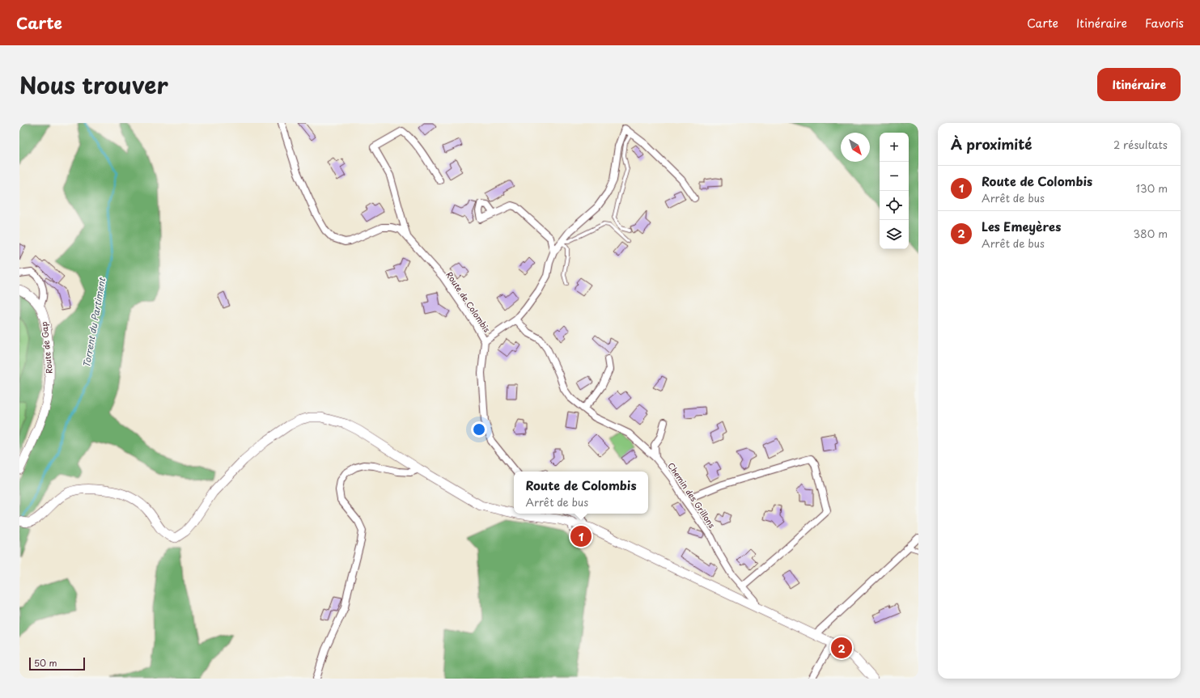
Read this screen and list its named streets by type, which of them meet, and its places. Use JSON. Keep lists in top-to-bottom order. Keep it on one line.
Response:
{"streets":{"street":["Route de Colombis","Route de Gap","Chemin des Grillons"]},"water":["Torrent du Partiment"],"scale_bar":"50 m","north":"bottom right","page":{"header":"Carte","nav":["Carte","Itinéraire","Favoris"],"title":"Nous trouver","buttons":"Itinéraire","heading":["À proximité","2 résultats"],"map_buttons":["+","−"],"list":[{"mark":"1","name":"Route de Colombis","note":"Arrêt de bus","value":"130 m"},{"mark":"2","name":"Les Emeyères","note":"Arrêt de bus","value":"380 m"}],"popup":["Route de Colombis","Arrêt de bus"],"pins":["1","2"],"scale":"50 m"}}
